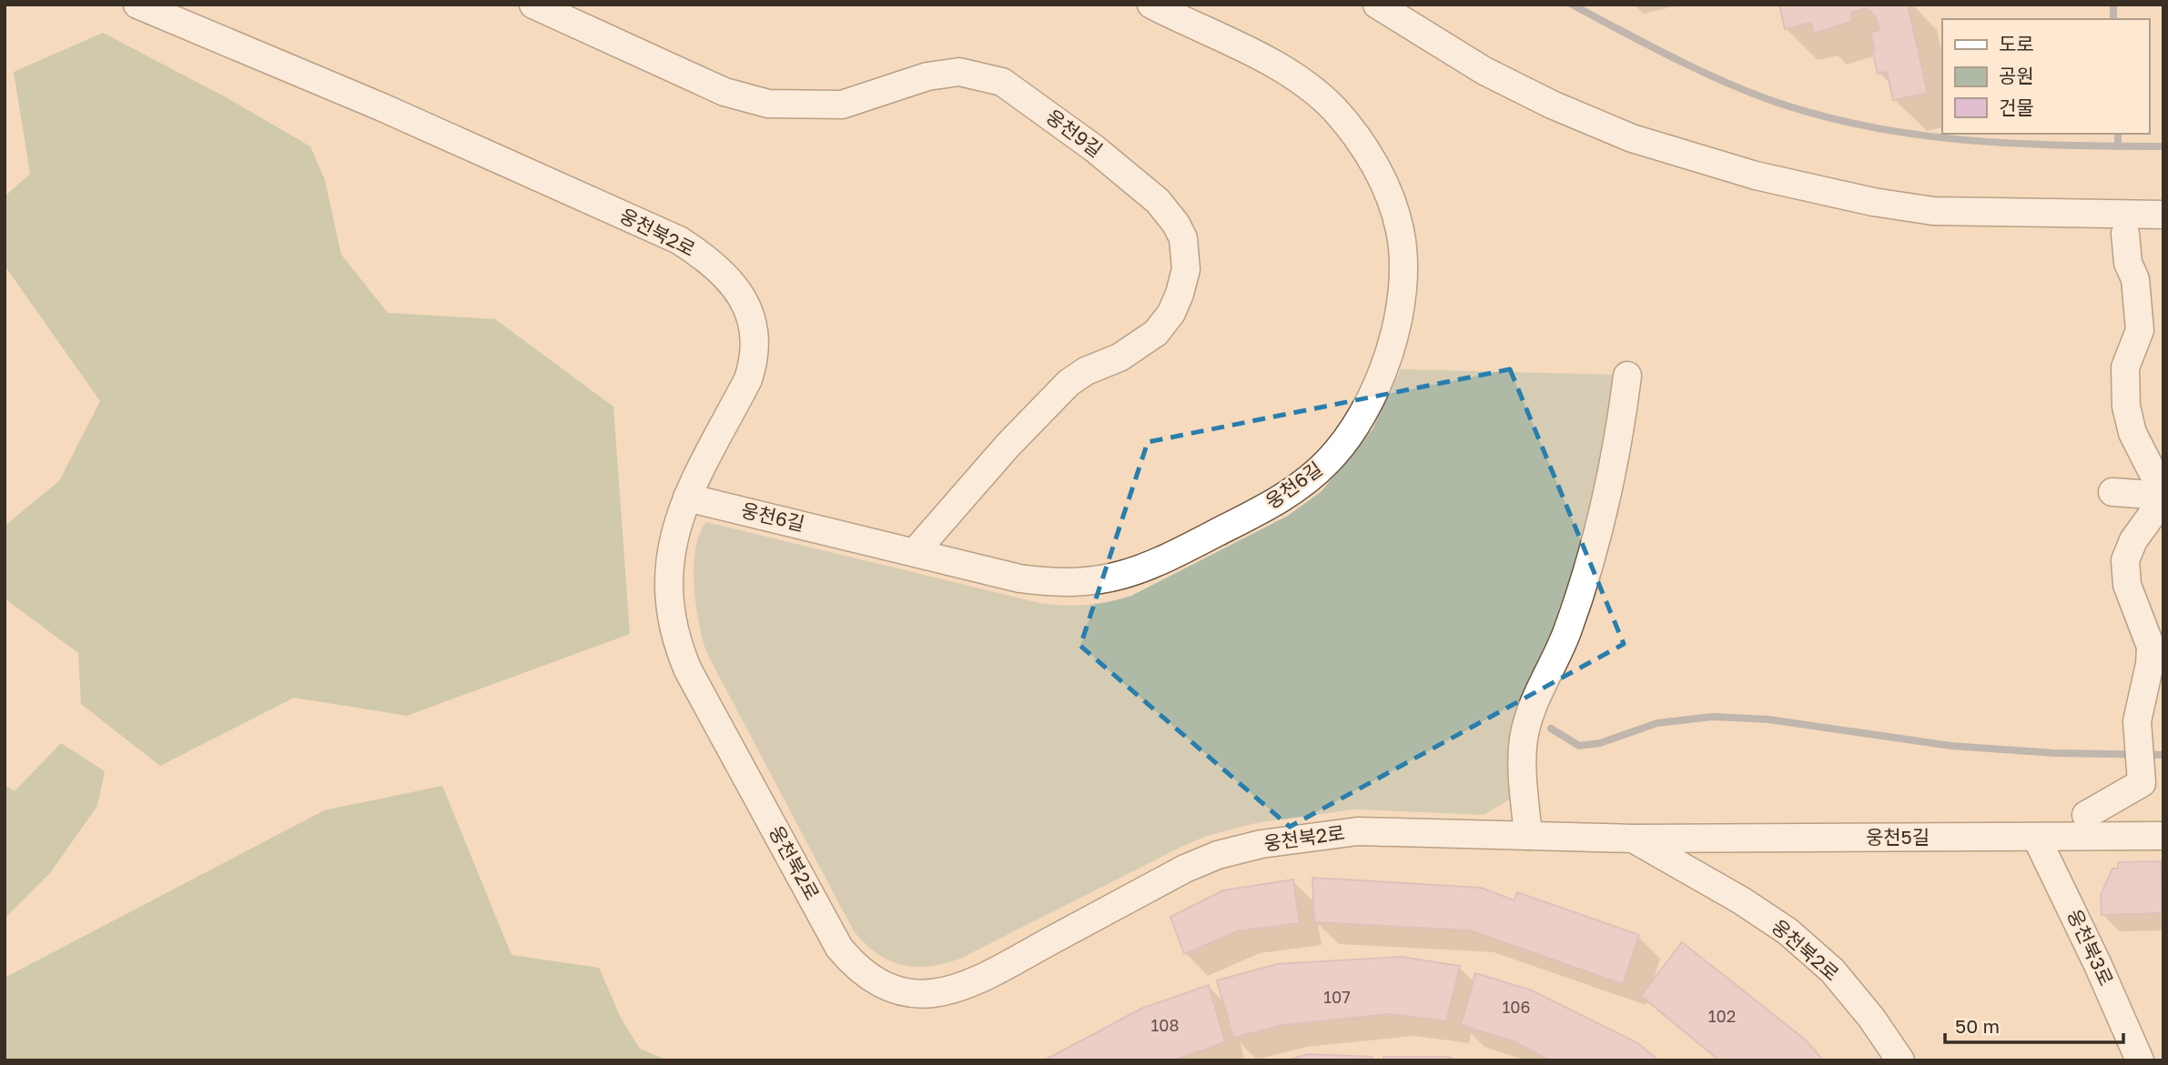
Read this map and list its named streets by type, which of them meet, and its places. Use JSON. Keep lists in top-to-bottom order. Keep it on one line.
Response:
{"streets":{"street":["웅천9길","웅천북2로","웅천6길","웅천5길","웅천북3로"]},"crossings":[["웅천9길","웅천6길"],["웅천북2로","웅천6길"],["웅천북2로","웅천5길"],["웅천5길","웅천북3로"]],"house_numbers":["107","106","102","108"],"legend":["도로","공원","건물"],"scale_bar":"50 m"}
